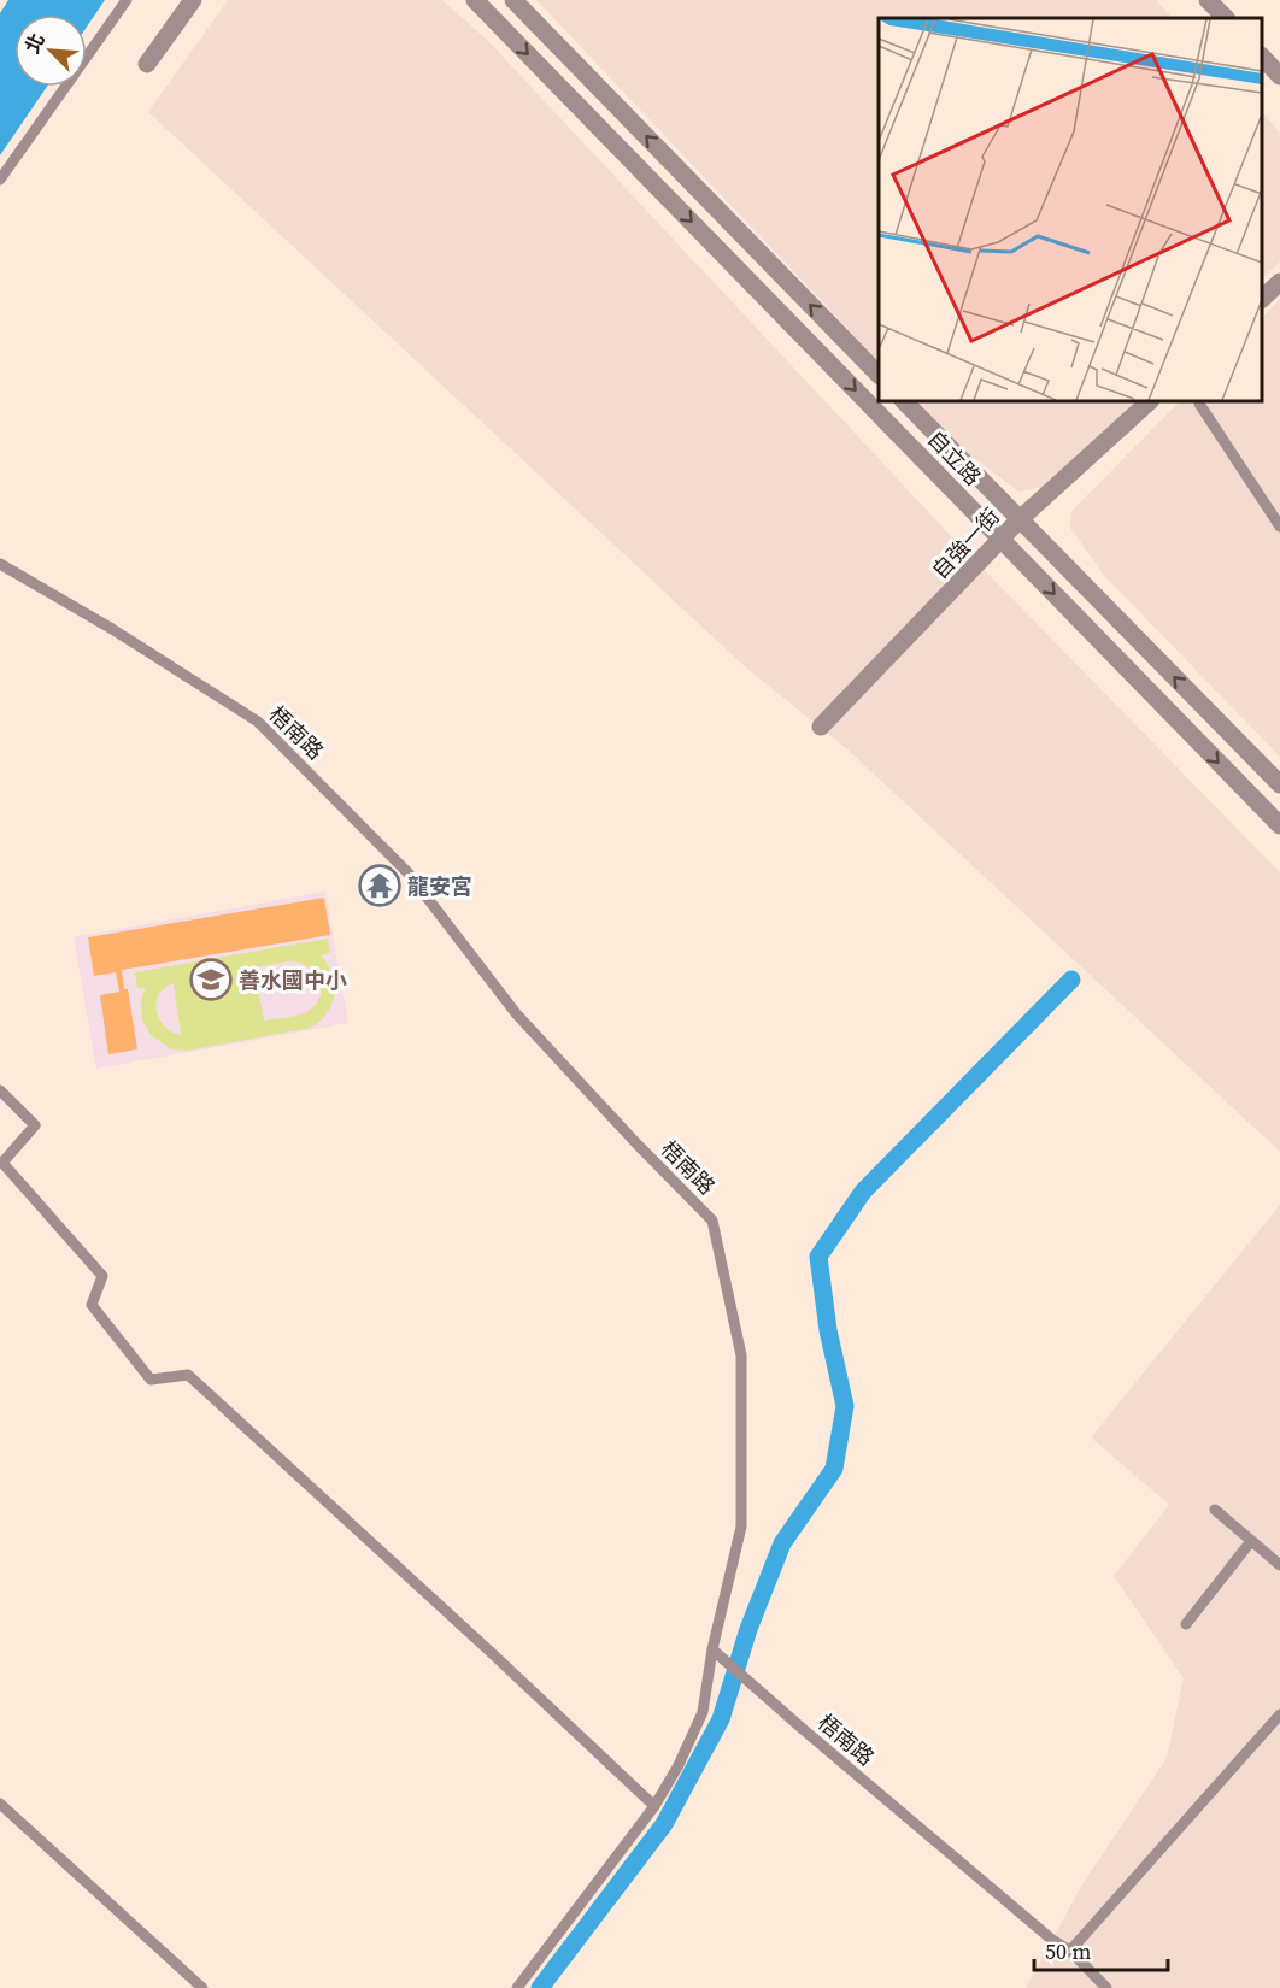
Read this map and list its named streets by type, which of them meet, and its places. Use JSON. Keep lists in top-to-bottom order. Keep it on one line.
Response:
{"streets":{"street":["自立路","自強一街"],"lane":["梧南路"]},"crossings":[["自立路","自強一街"]],"places":{"temple":["龍安宮"],"school or university":["善水國中小"]},"scale_bar":"50 m","north":"top left"}
